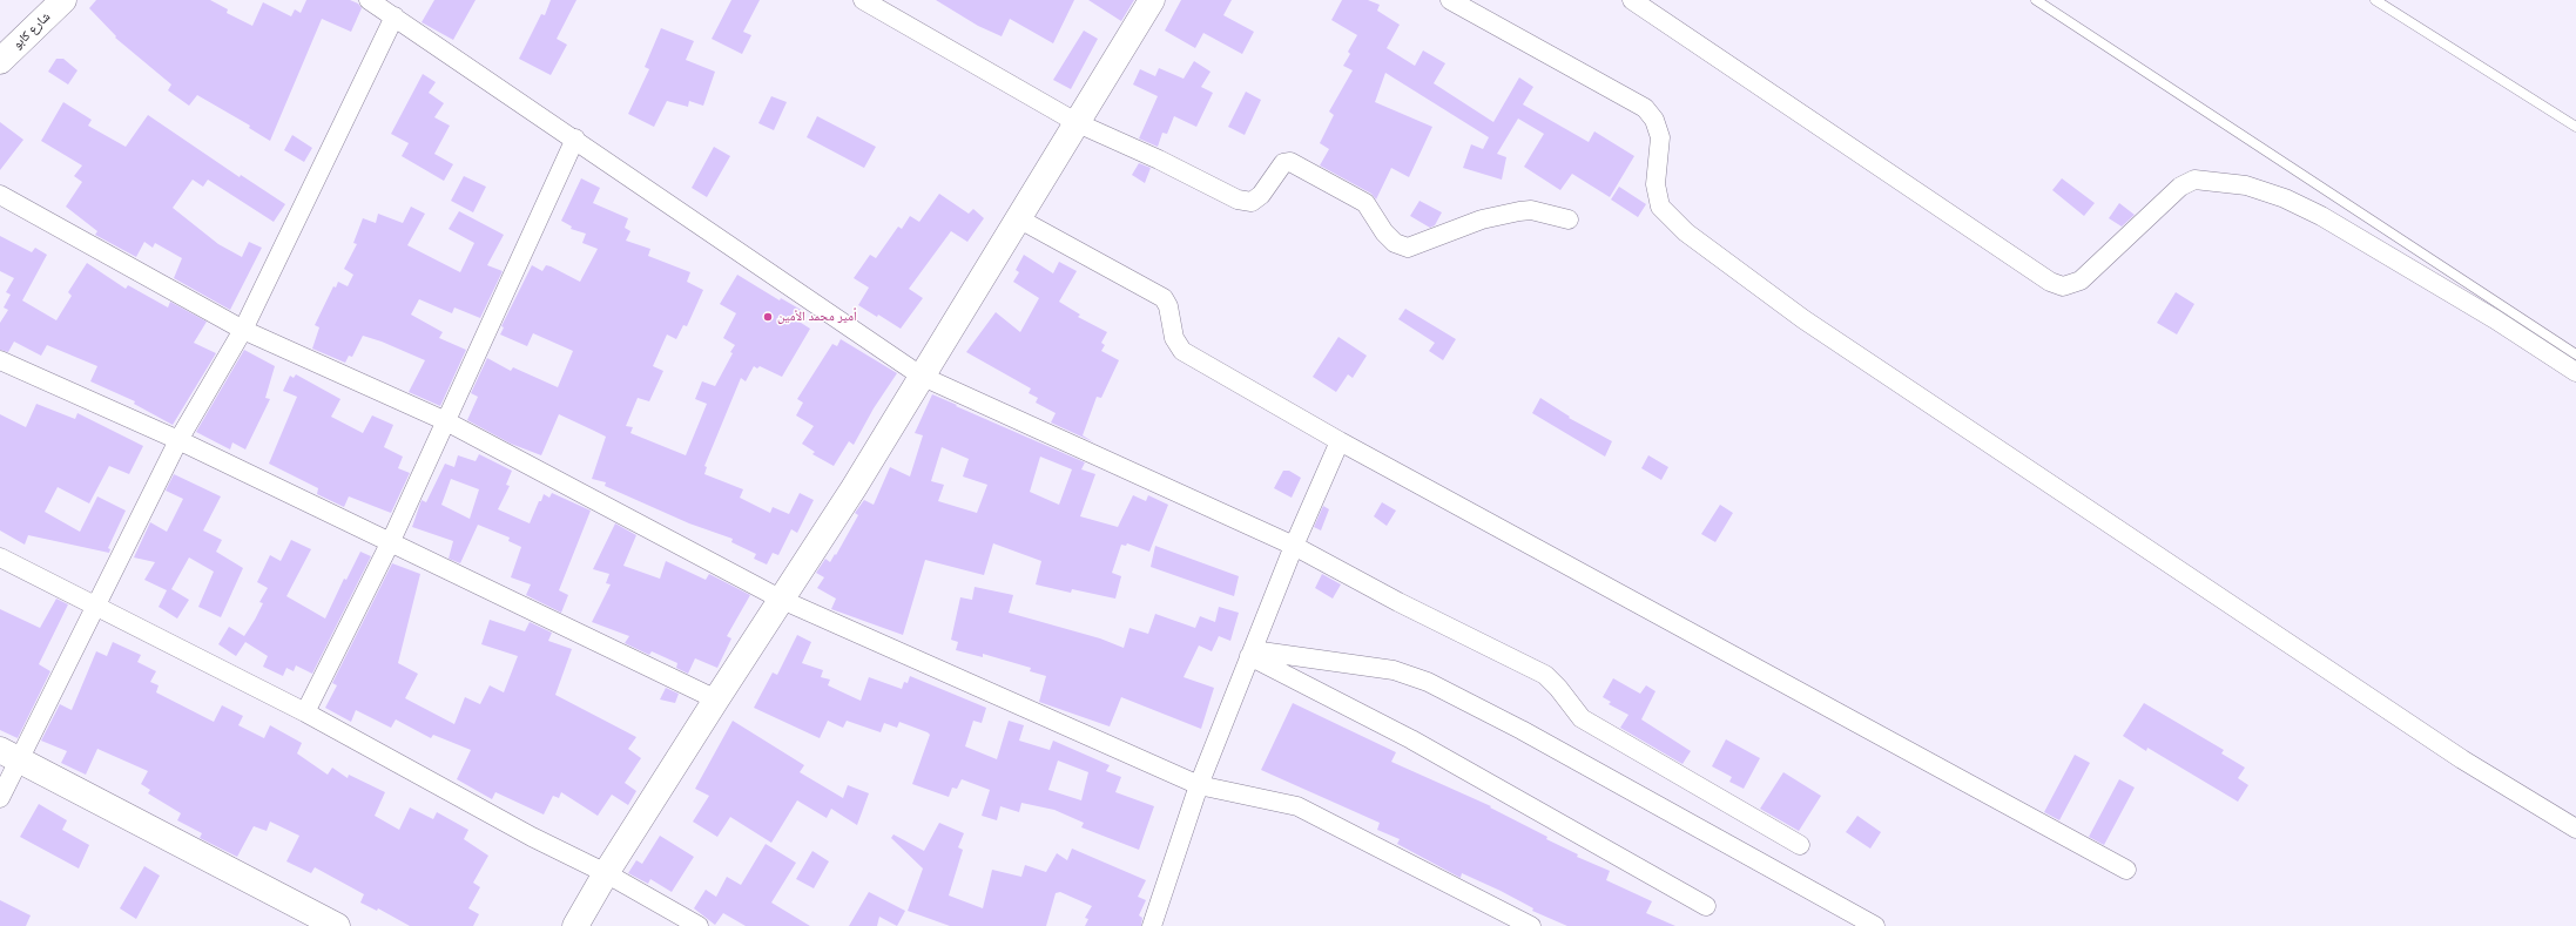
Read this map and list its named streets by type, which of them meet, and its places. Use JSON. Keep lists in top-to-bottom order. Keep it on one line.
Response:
{"streets":{"street":["شارع كابو"]},"places":["أمير محمد الأمين"]}
